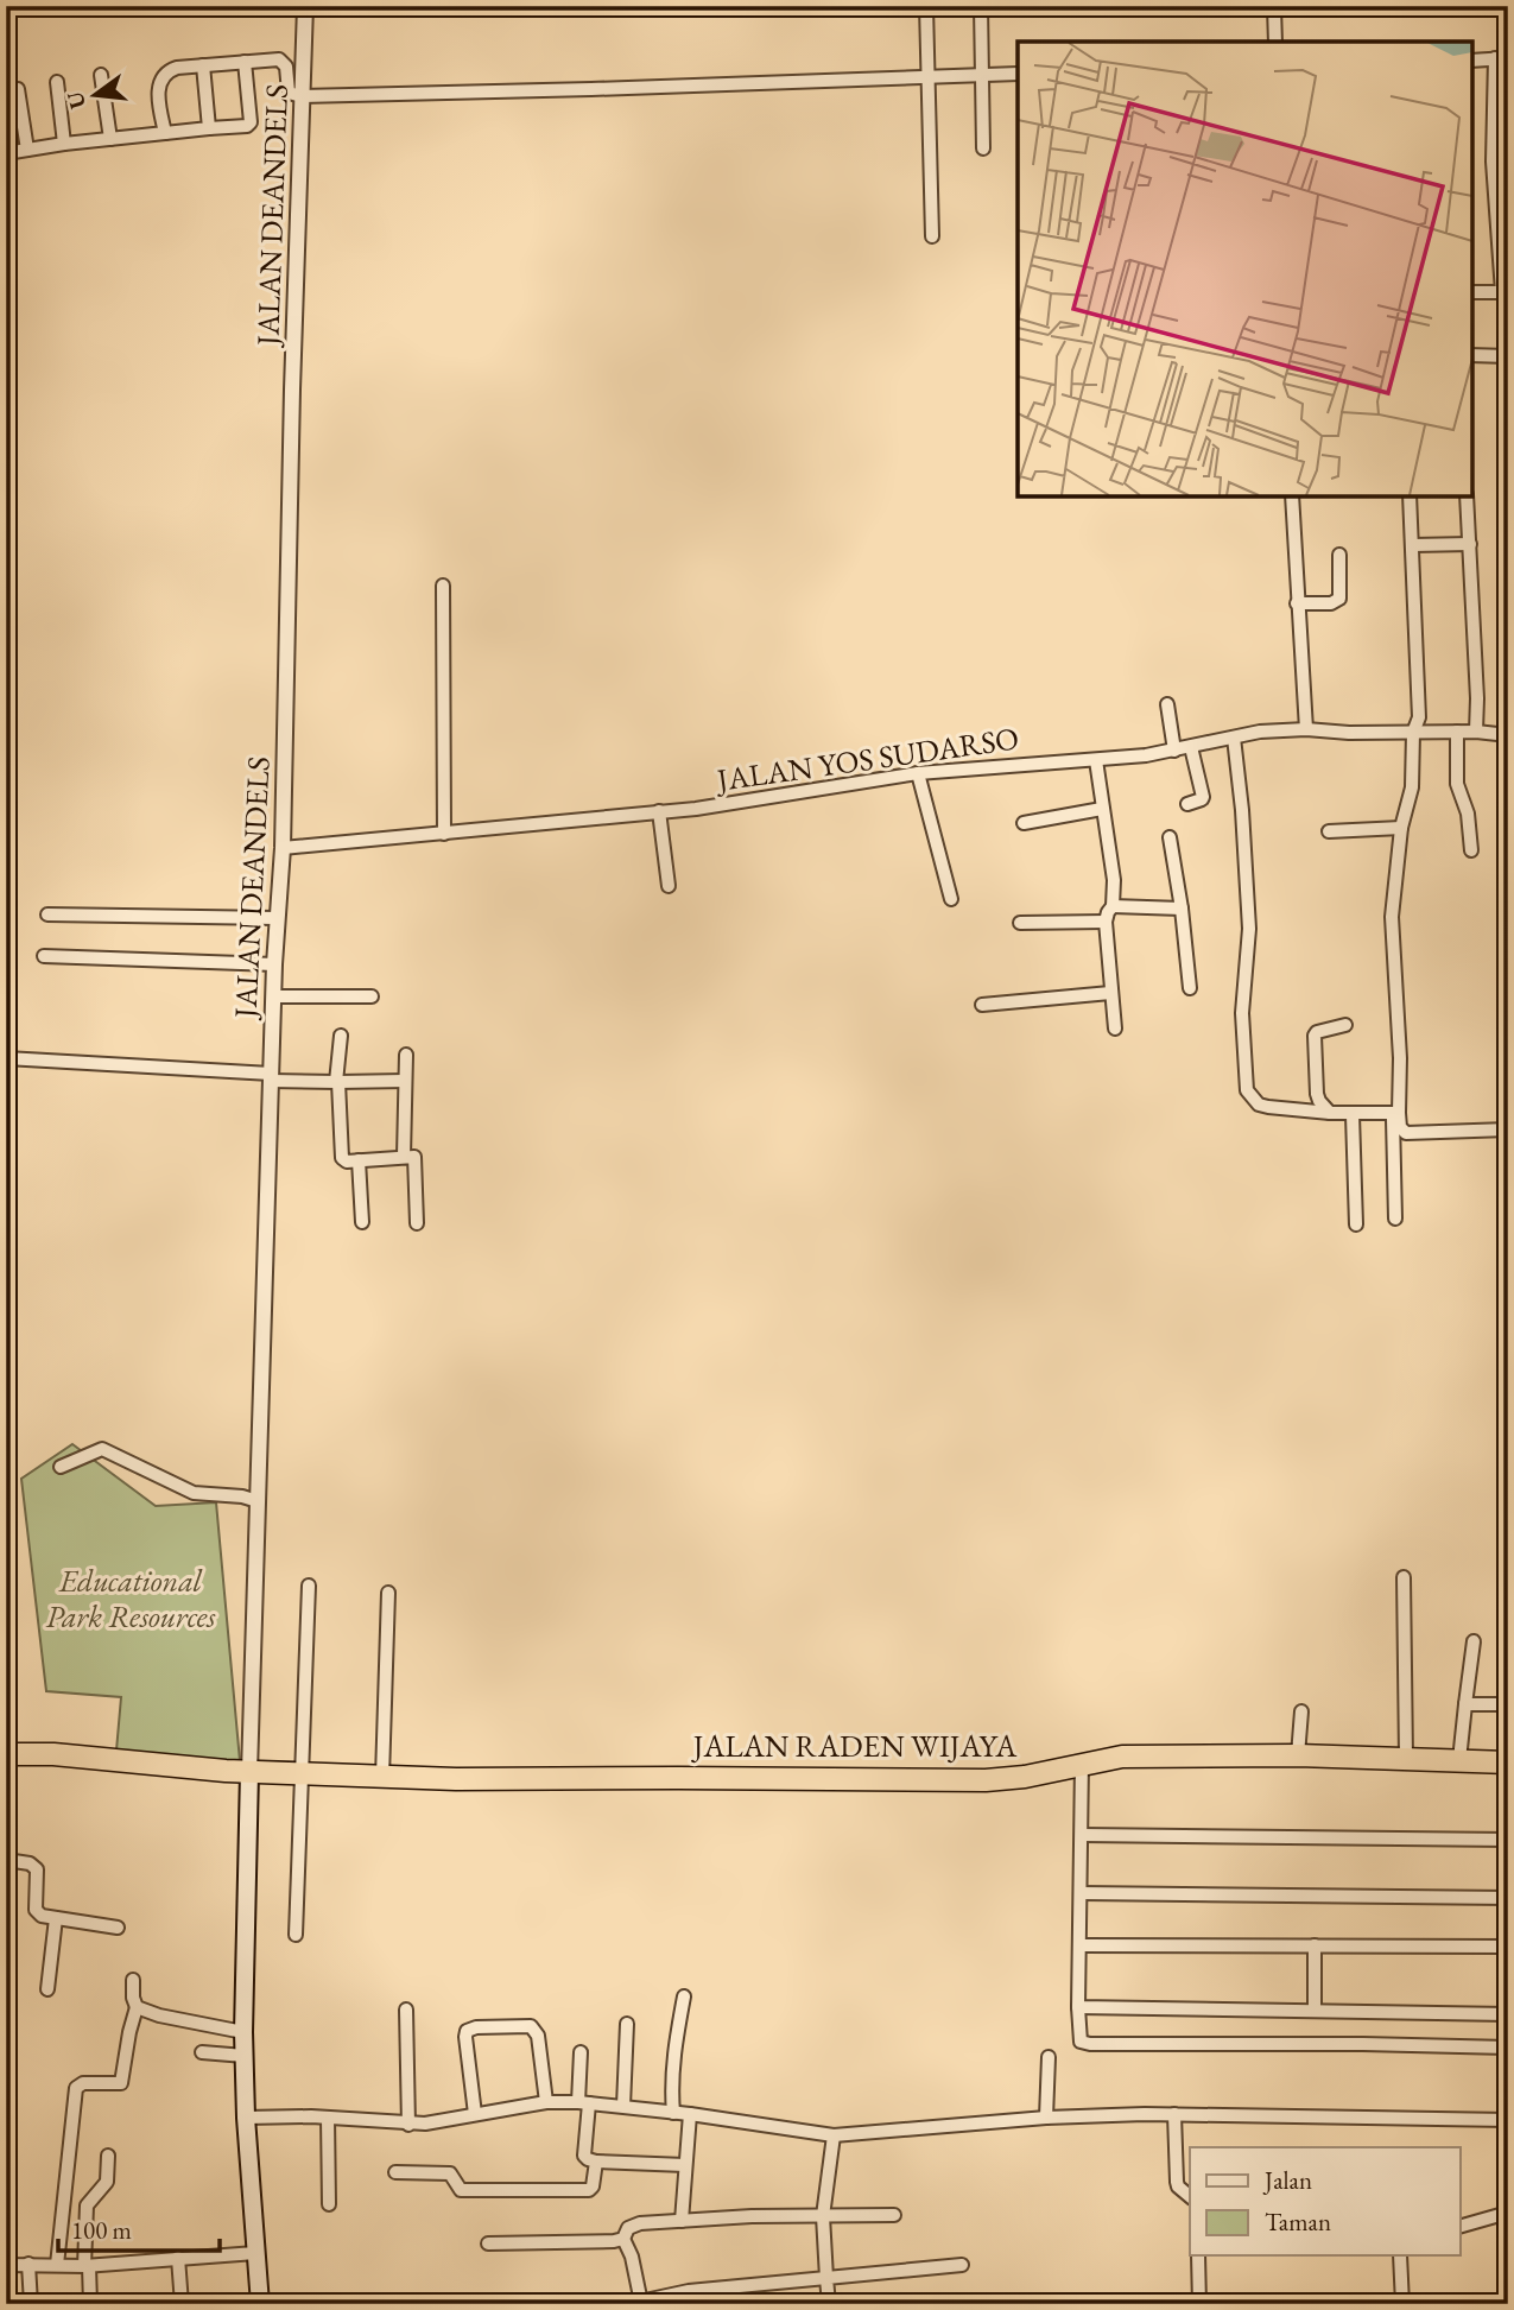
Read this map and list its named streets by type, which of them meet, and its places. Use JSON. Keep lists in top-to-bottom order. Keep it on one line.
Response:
{"streets":{"highway":["JALAN RADEN WIJAYA"],"street":["JALAN DEANDELS","JALAN YOS SUDARSO"]},"crossings":[["JALAN DEANDELS","JALAN YOS SUDARSO"],["JALAN DEANDELS","JALAN RADEN WIJAYA"]],"parks":["Educational Park Resources"],"legend":["Jalan","Taman"],"scale_bar":"100 m","north":"left"}
